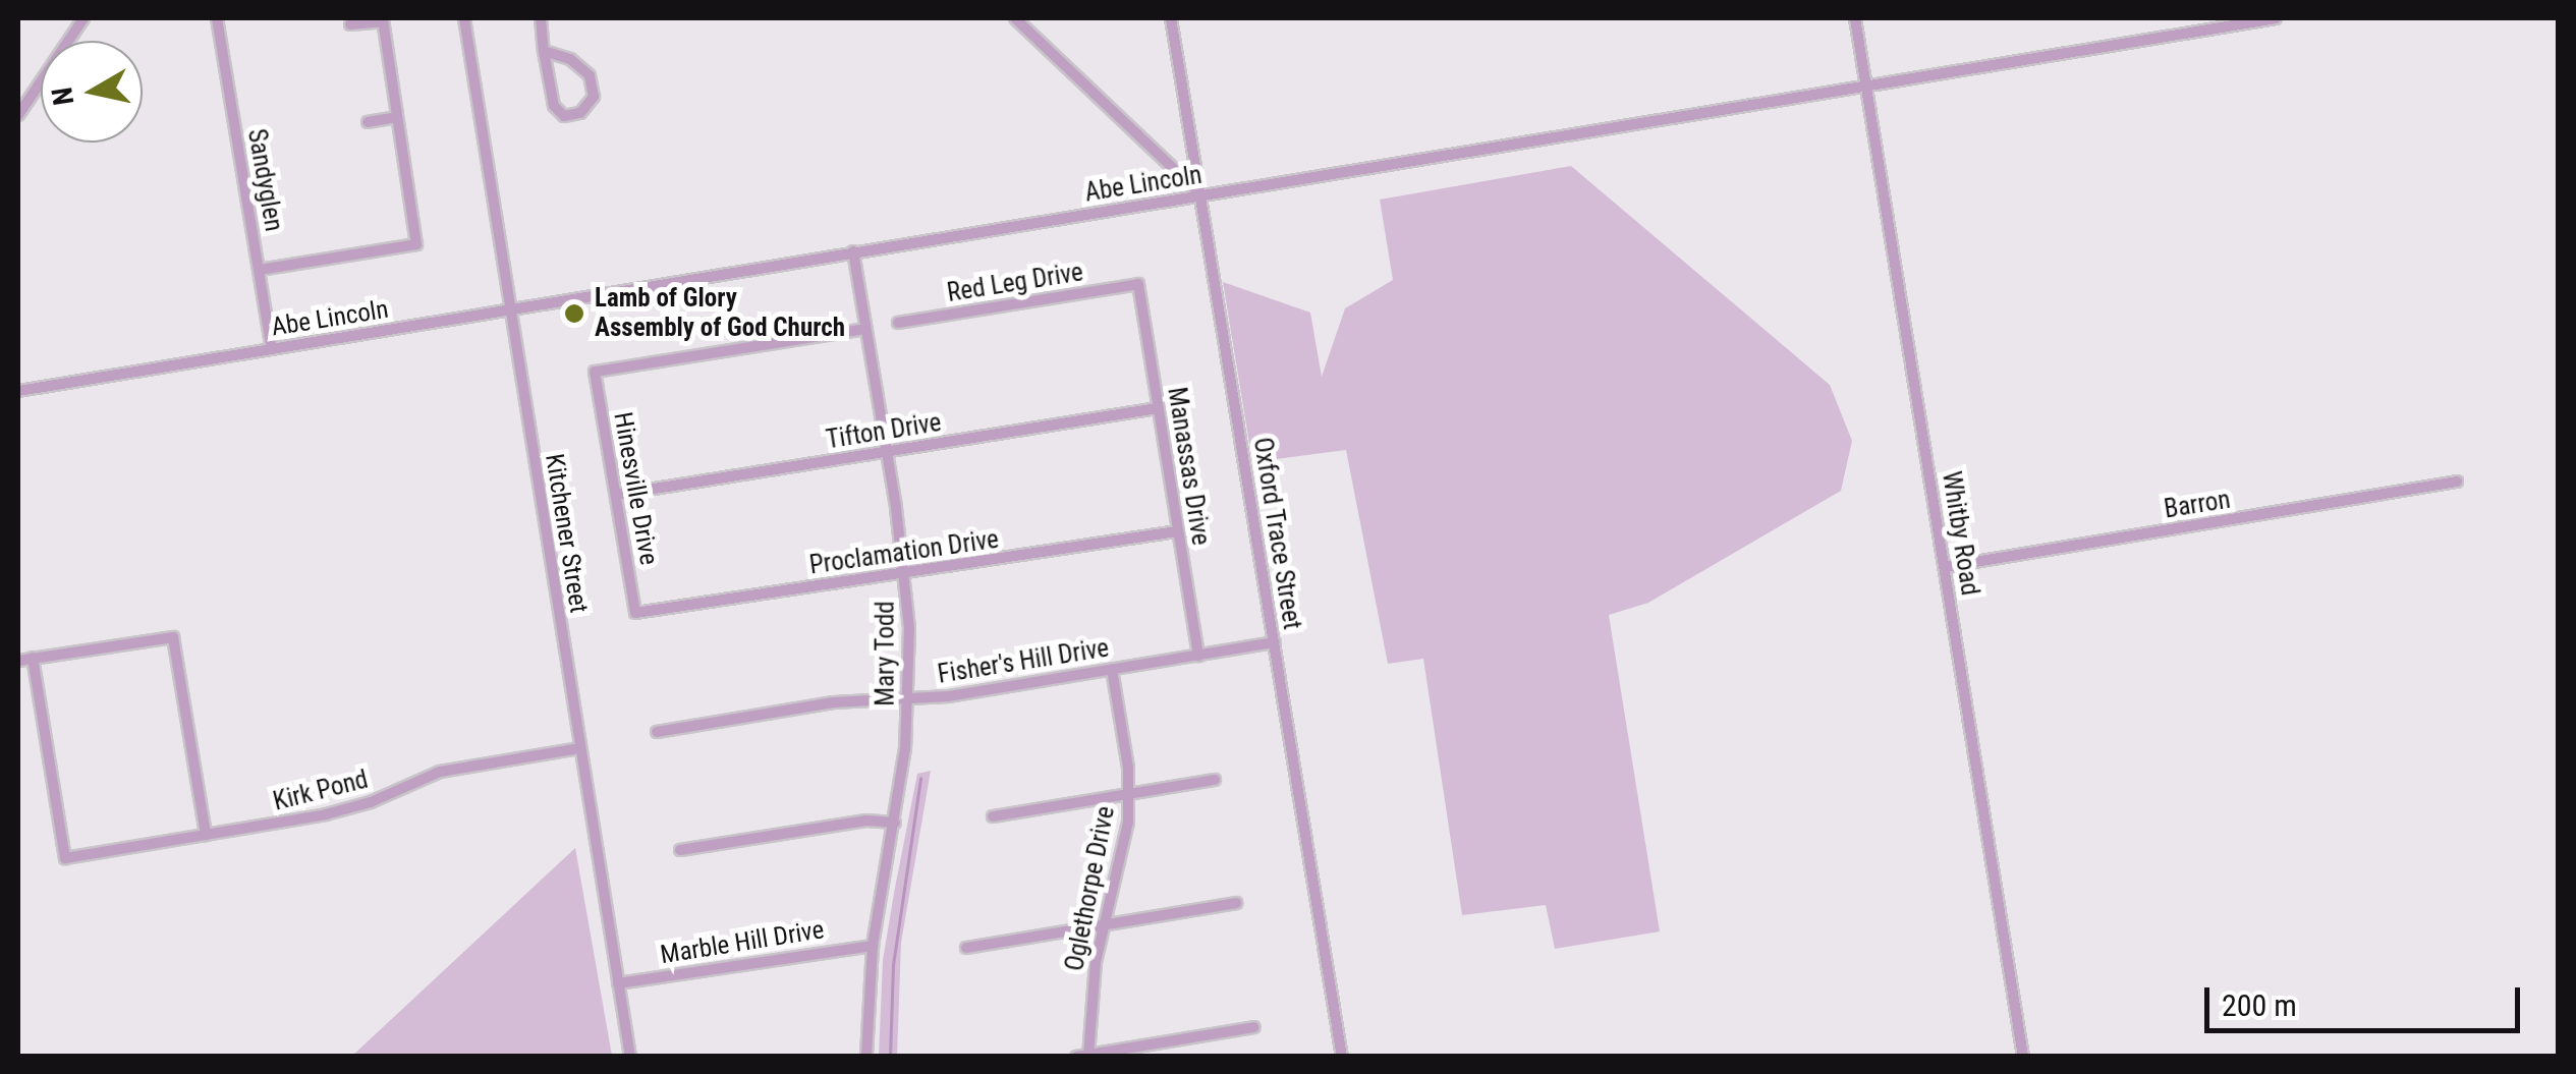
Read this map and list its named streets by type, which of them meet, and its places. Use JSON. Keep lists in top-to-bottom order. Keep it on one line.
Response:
{"streets":{"street":["Sandyglen","Abe Lincoln","Red Leg Drive","Tifton Drive","Manassas Drive","Hinesville Drive","Barron","Kitchener Street","Oxford Trace Street","Whitby Road","Proclamation Drive","Mary Todd","Fisher's Hill Drive","Kirk Pond","Oglethorpe Drive","Marble Hill Drive"]},"crossings":[["Sandyglen","Abe Lincoln"],["Abe Lincoln","Kitchener Street"],["Abe Lincoln","Oxford Trace Street"],["Abe Lincoln","Whitby Road"],["Abe Lincoln","Mary Todd"],["Red Leg Drive","Manassas Drive"],["Tifton Drive","Manassas Drive"],["Tifton Drive","Hinesville Drive"],["Tifton Drive","Mary Todd"],["Manassas Drive","Proclamation Drive"],["Manassas Drive","Fisher's Hill Drive"],["Hinesville Drive","Proclamation Drive"],["Hinesville Drive","Mary Todd"],["Barron","Whitby Road"],["Kitchener Street","Kirk Pond"],["Kitchener Street","Marble Hill Drive"],["Oxford Trace Street","Fisher's Hill Drive"],["Proclamation Drive","Mary Todd"],["Mary Todd","Fisher's Hill Drive"],["Mary Todd","Marble Hill Drive"],["Fisher's Hill Drive","Oglethorpe Drive"]],"places":["Lamb of Glory Assembly of God Church"],"scale_bar":"200 m","north":"left"}
